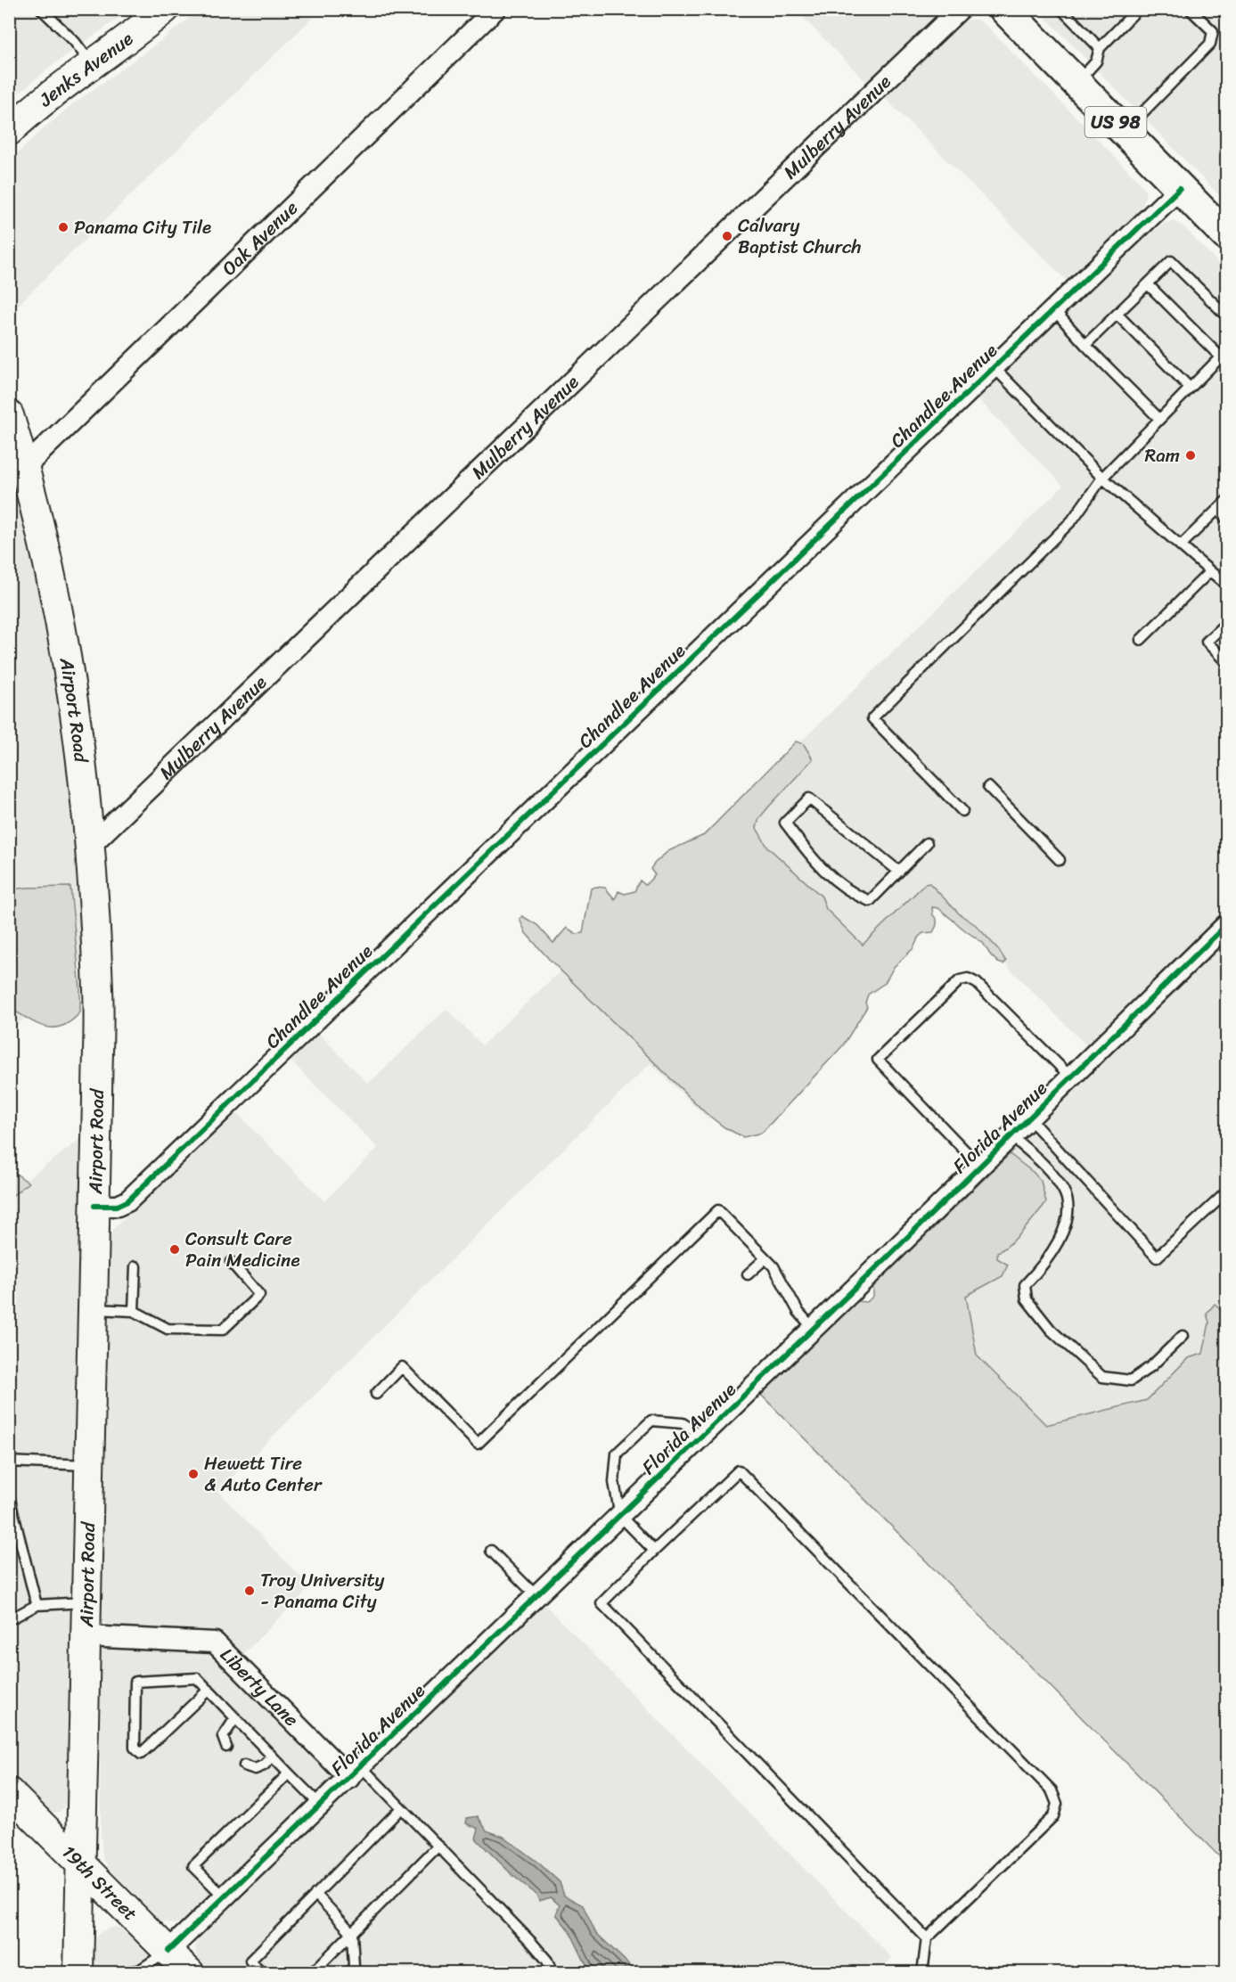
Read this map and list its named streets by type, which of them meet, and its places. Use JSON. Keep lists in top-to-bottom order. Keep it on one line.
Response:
{"streets":{"highway":["US 98"],"main road":["Jenks Avenue","Airport Road","19th Street"],"street":["Mulberry Avenue","Oak Avenue","Chandlee Avenue","Florida Avenue","Liberty Lane"]},"crossings":[["US 98","Chandlee Avenue"],["Mulberry Avenue","Airport Road"],["Oak Avenue","Airport Road"],["Chandlee Avenue","Airport Road"],["Airport Road","Liberty Lane"],["Airport Road","19th Street"],["Florida Avenue","Liberty Lane"],["Florida Avenue","19th Street"]],"places":["Panama City Tile","Calvary Baptist Church","Ram","Consult Care Pain Medicine","Hewett Tire & Auto Center","Troy University - Panama City"]}
